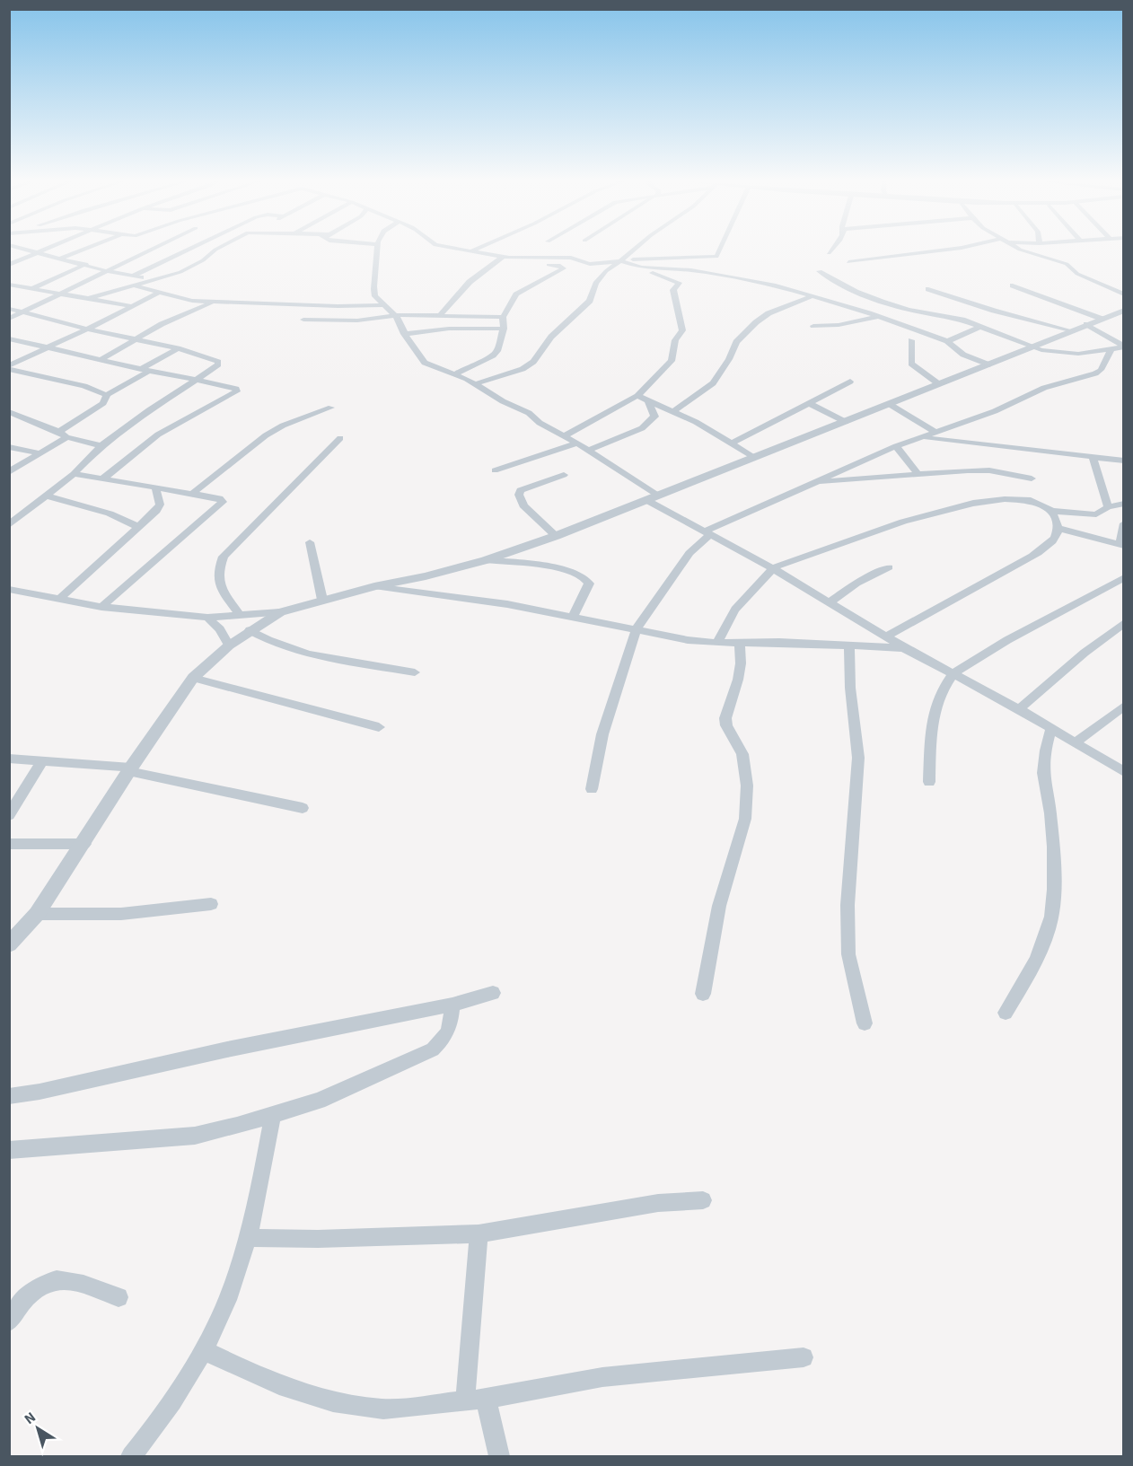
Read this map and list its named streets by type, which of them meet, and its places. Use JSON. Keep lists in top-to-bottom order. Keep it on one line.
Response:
{"north":"top left"}
